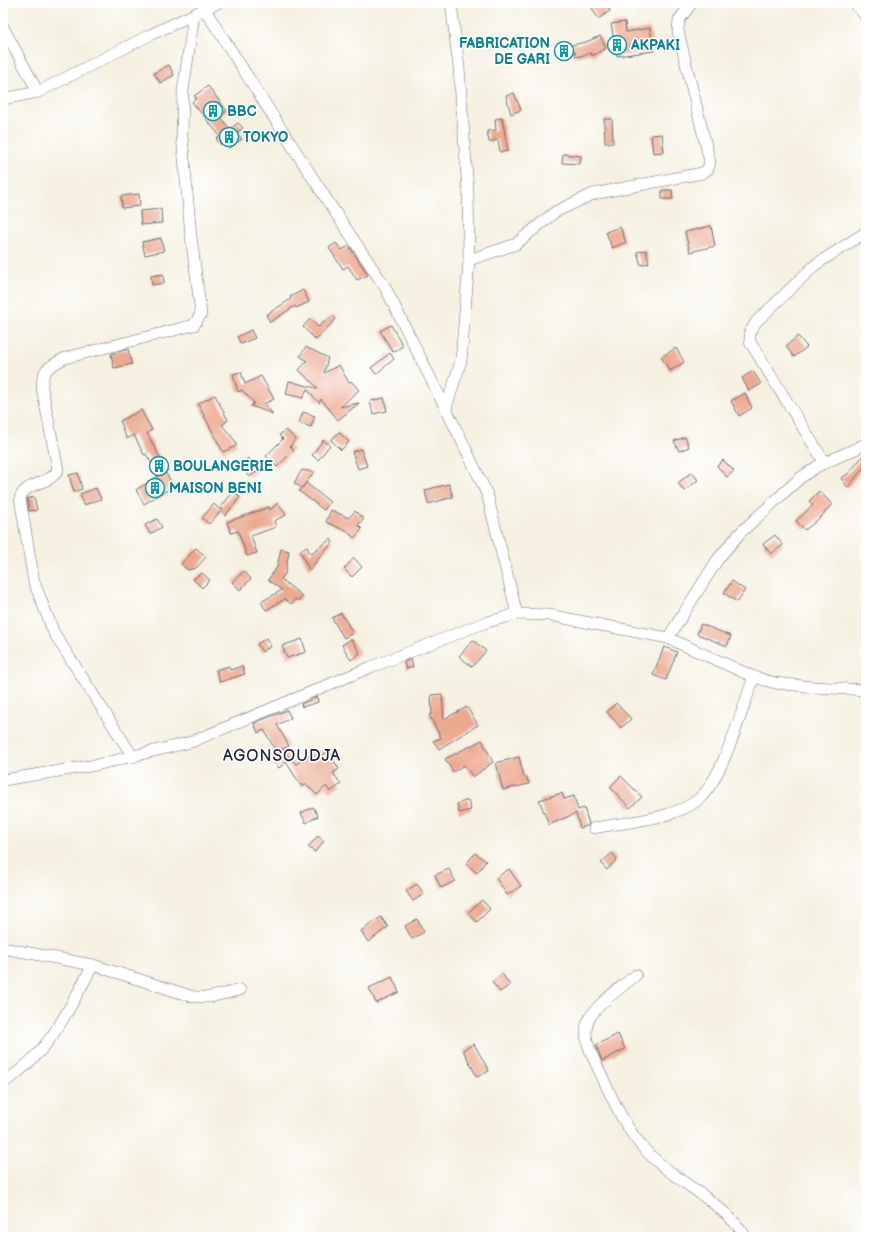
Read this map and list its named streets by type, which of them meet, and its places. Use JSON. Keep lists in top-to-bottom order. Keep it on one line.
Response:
{"districts":["AGONSOUDJA"],"places":{"building":["AKPAKI","FABRICATION DE GARI","BBC","TOKYO","BOULANGERIE","MAISON BENI"]}}
